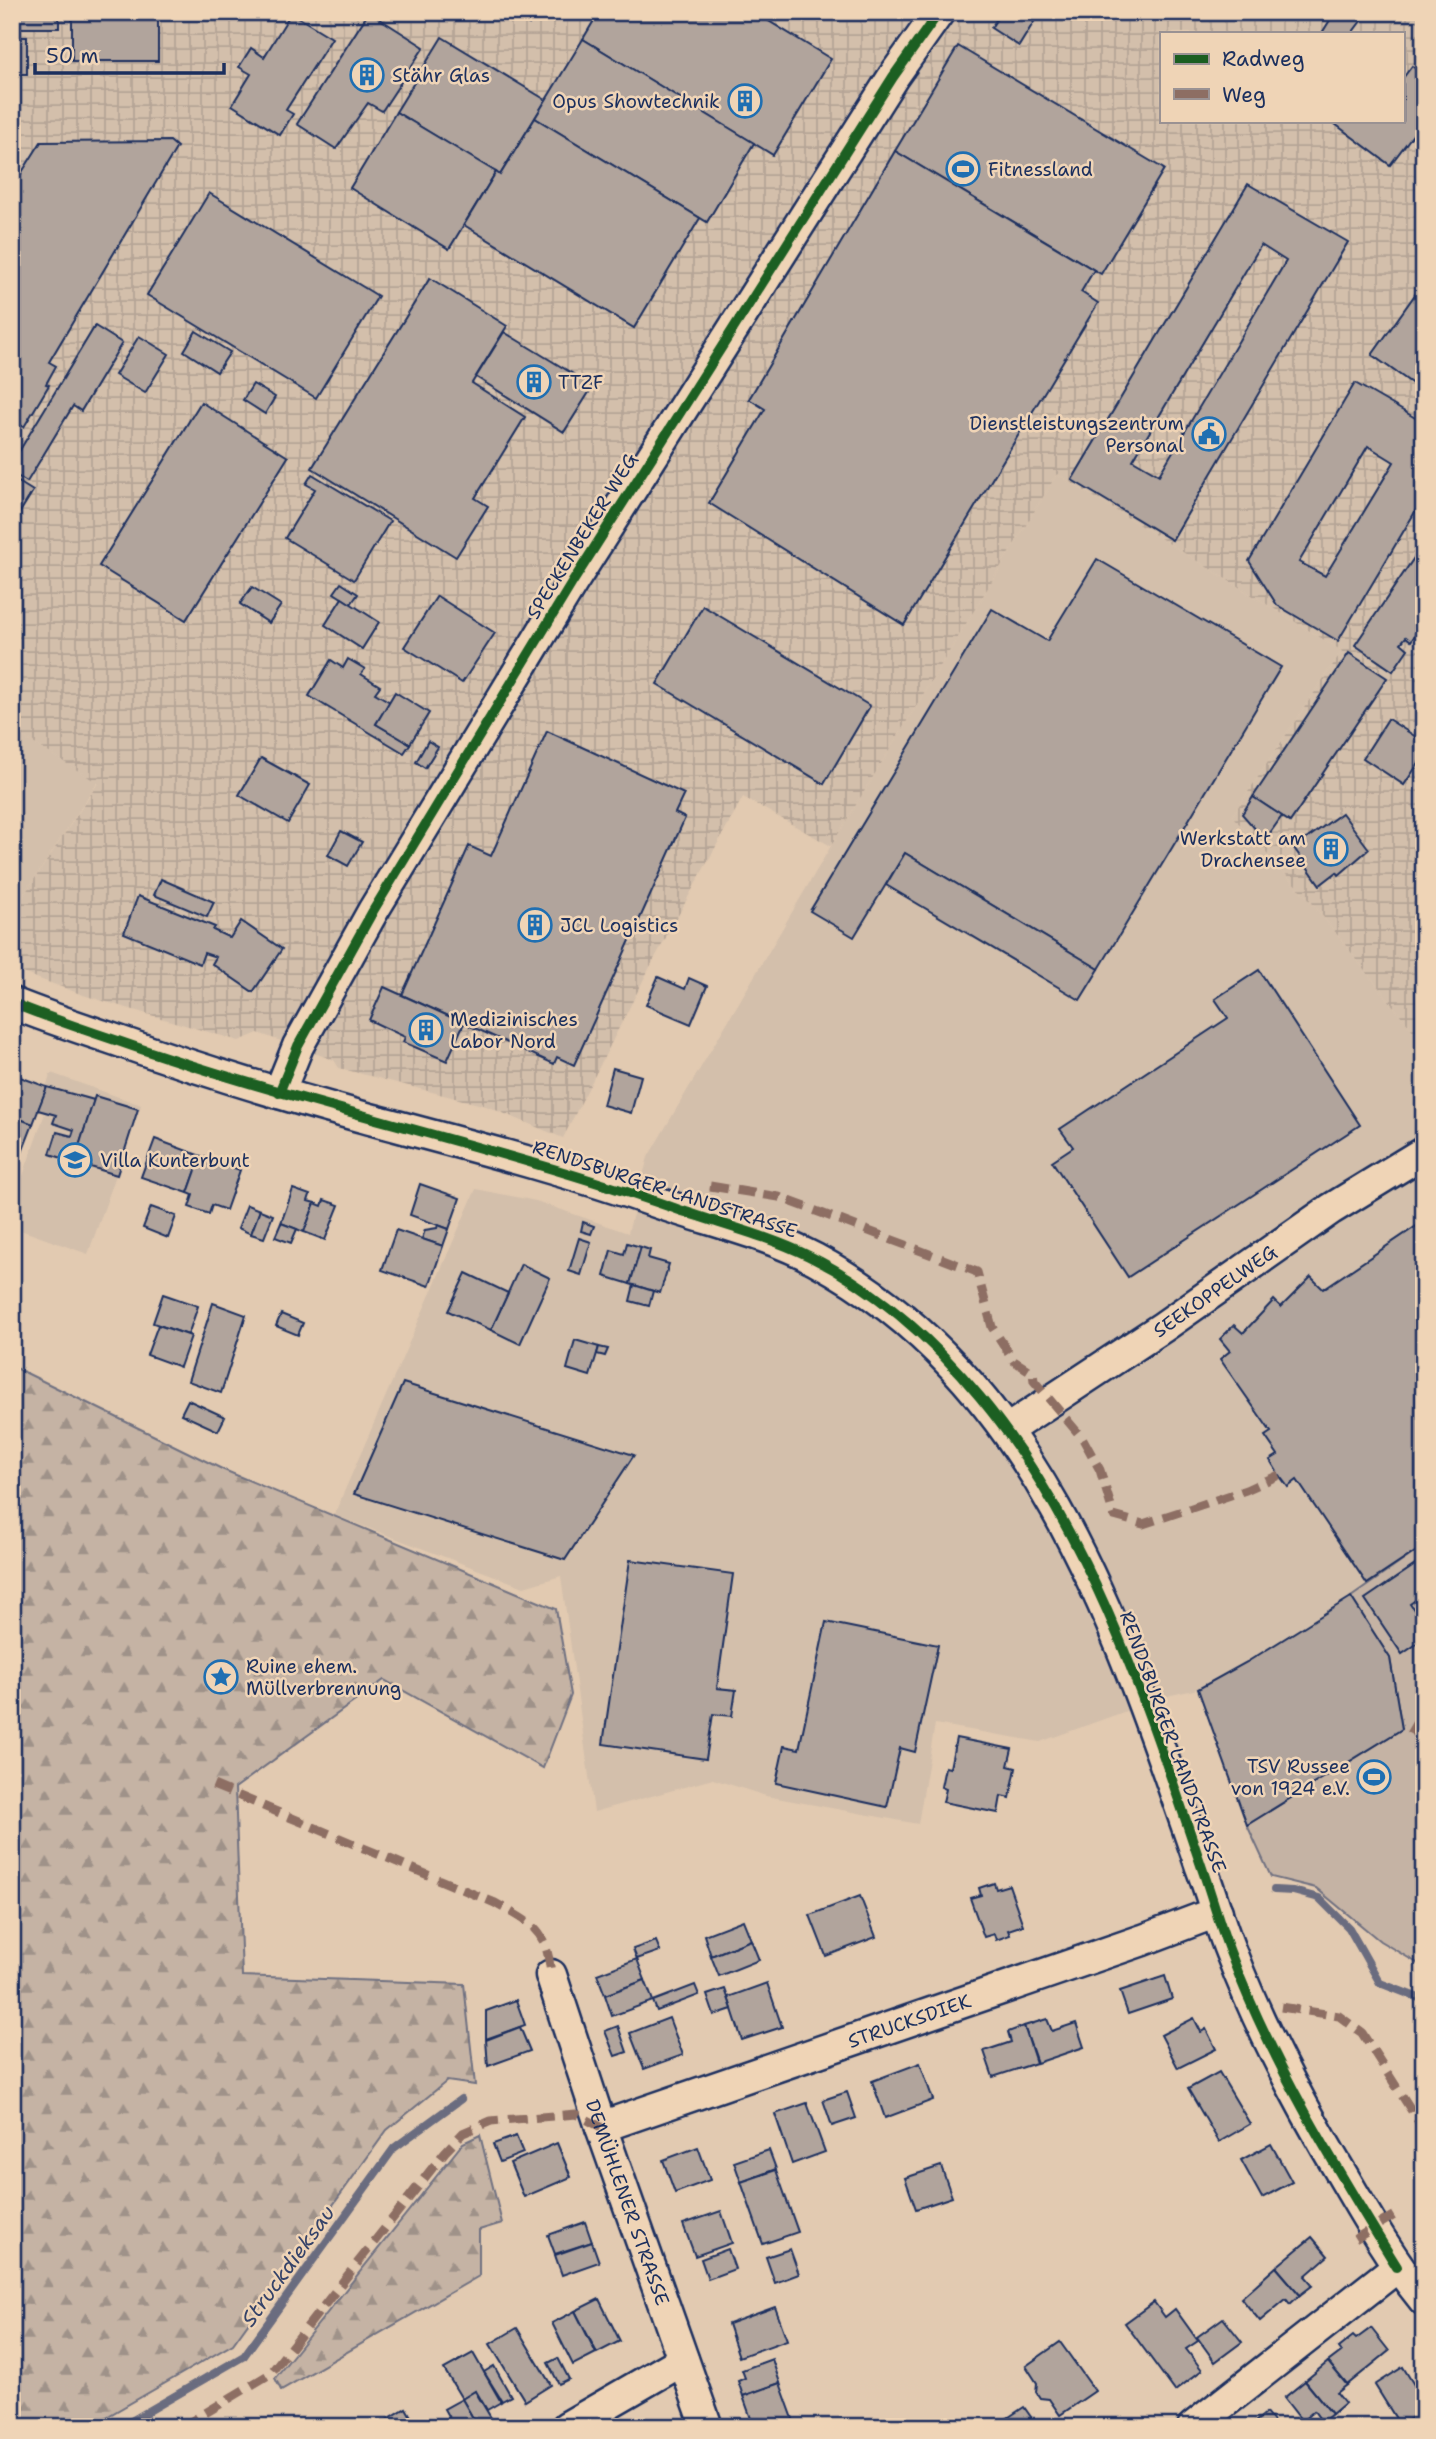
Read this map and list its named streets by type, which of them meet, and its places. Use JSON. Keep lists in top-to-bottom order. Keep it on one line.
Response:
{"streets":{"street":["SPECKENBEKER WEG","RENDSBURGER LANDSTRASSE","SEEKOPPELWEG","STRUCKSDIEK","DEMÜHLENER STRASSE"]},"crossings":[["SPECKENBEKER WEG","RENDSBURGER LANDSTRASSE"],["RENDSBURGER LANDSTRASSE","SEEKOPPELWEG"],["RENDSBURGER LANDSTRASSE","STRUCKSDIEK"],["STRUCKSDIEK","DEMÜHLENER STRASSE"]],"water":["Struckdieksau"],"places":{"building":["Stähr Glas","Opus Showtechnik","TTZF","Werkstatt am Drachensee","JCL Logistics","Medizinisches Labor Nord"],"sports":["Fitnessland","TSV Russee von 1924 e.V."],"public building":["Dienstleistungszentrum Personal"],"school or university":["Villa Kunterbunt"],"place":["Ruine ehem. Müllverbrennung"]},"legend":["Radweg","Weg"],"scale_bar":"50 m"}
